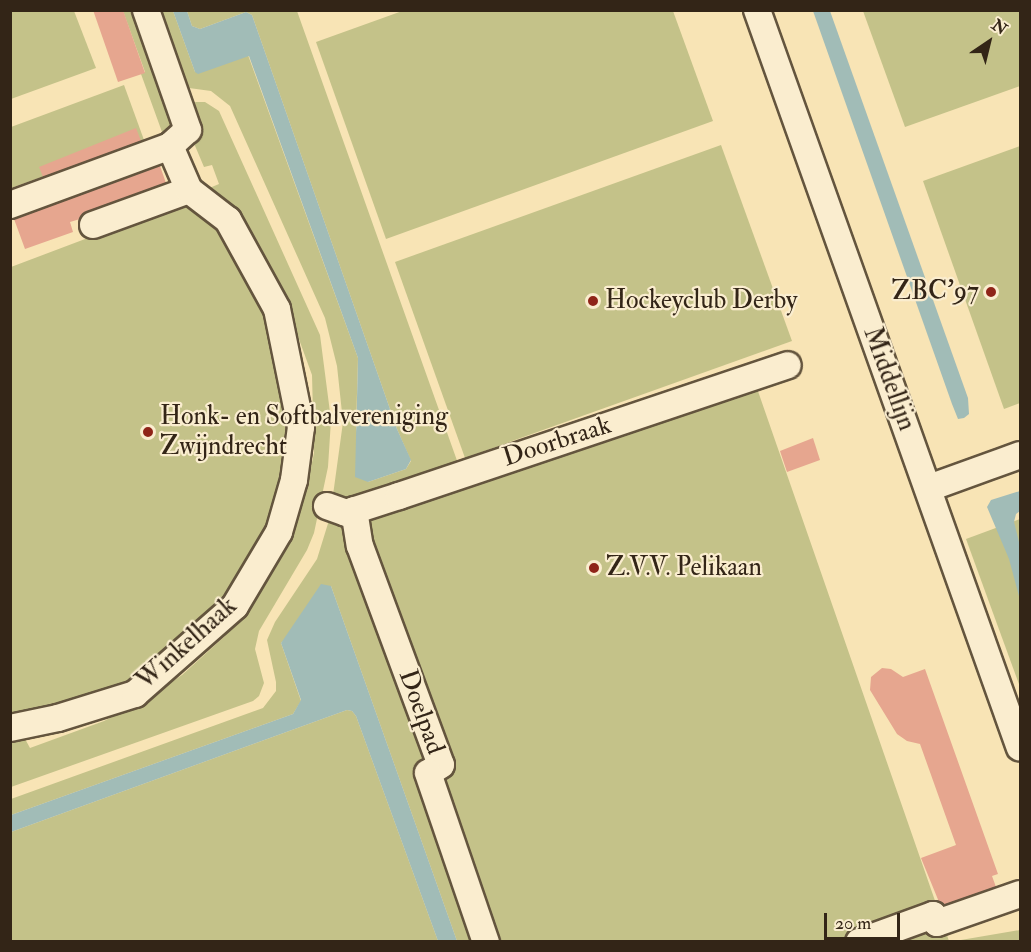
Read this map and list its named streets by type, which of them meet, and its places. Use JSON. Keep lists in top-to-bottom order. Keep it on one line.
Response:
{"streets":{"street":["Middellijn","Doorbraak","Winkelhaak","Doelpad"]},"crossings":[["Doorbraak","Doelpad"]],"places":["ZBC'97","Hockeyclub Derby","Honk- en Softbalvereniging Zwijndrecht","Z.V.V. Pelikaan"],"scale_bar":"20 m","north":"top right"}
